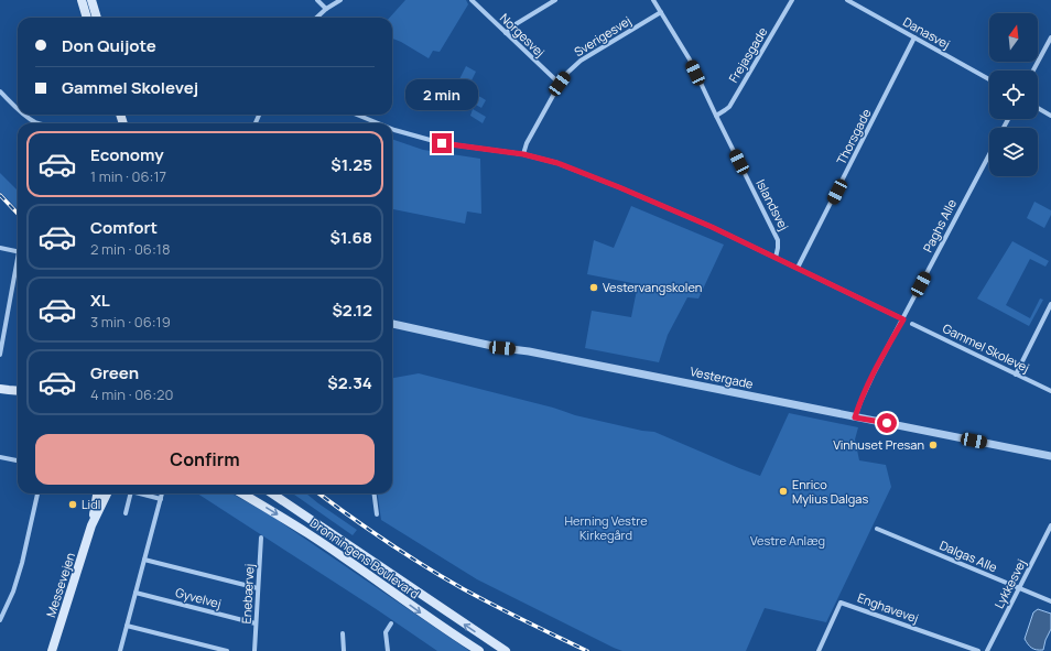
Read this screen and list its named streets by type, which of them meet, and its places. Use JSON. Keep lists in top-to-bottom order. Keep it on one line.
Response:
{"streets":{"main road":["Dronningens Boulevard","Messevejen"],"street":["Danasvej","Norgesvej","Sverigesvej","Frejasgade","Thorsgade","Islandsvej","Paghs Alle","Gammel Skolevej","Vestergade","Dalgas Alle","Lykkesvej","Enebærvej","Gyvelvej","Enghavevej"]},"crossings":[["Danasvej","Thorsgade"],["Norgesvej","Sverigesvej"],["Sverigesvej","Islandsvej"],["Frejasgade","Islandsvej"],["Paghs Alle","Vestergade"],["Dalgas Alle","Lykkesvej"],["Enebærvej","Gyvelvej"]],"parks":["Herning Vestre Kirkegård","Vestre Anlæg"],"places":["Vestervangskolen","Vinhuset Presan","Enrico Mylius Dalgas","Lidl"],"north":"top","page":{"banner":["Don Quijote","Gammel Skolevej"],"bubble":"2 min","list":[{"name":"Economy","note":"1 min · 06:17","value":"$1.25"},{"name":"Comfort","note":"2 min · 06:18","value":"$1.68"},{"name":"XL","note":"3 min · 06:19","value":"$2.12"},{"name":"Green","note":"4 min · 06:20","value":"$2.34"}],"buttons":"Confirm"}}
